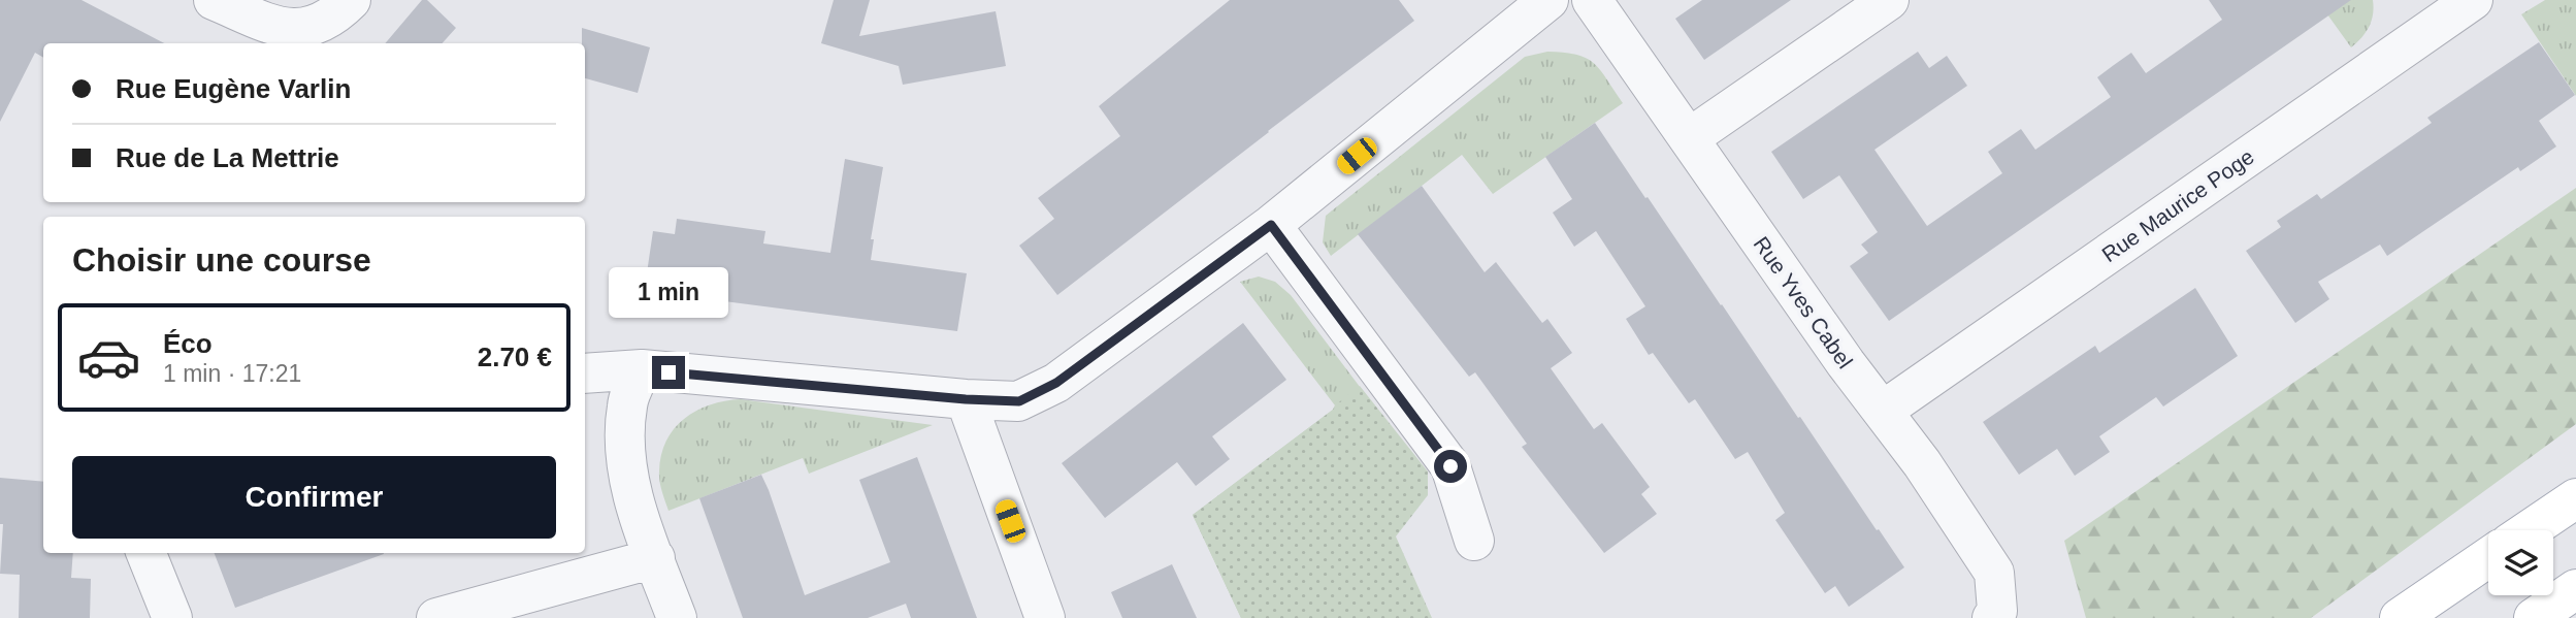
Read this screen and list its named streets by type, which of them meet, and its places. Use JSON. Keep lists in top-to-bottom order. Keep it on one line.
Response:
{"streets":{"street":["Rue Maurice Poge","Rue Yves Cabel"]},"crossings":[["Rue Maurice Poge","Rue Yves Cabel"]],"page":{"banner":["Rue Eugène Varlin","Rue de La Mettrie"],"heading":"Choisir une course","bubble":"1 min","list":[{"name":"Éco","note":"1 min · 17:21","value":"2.70 €"}],"buttons":"Confirmer"}}
